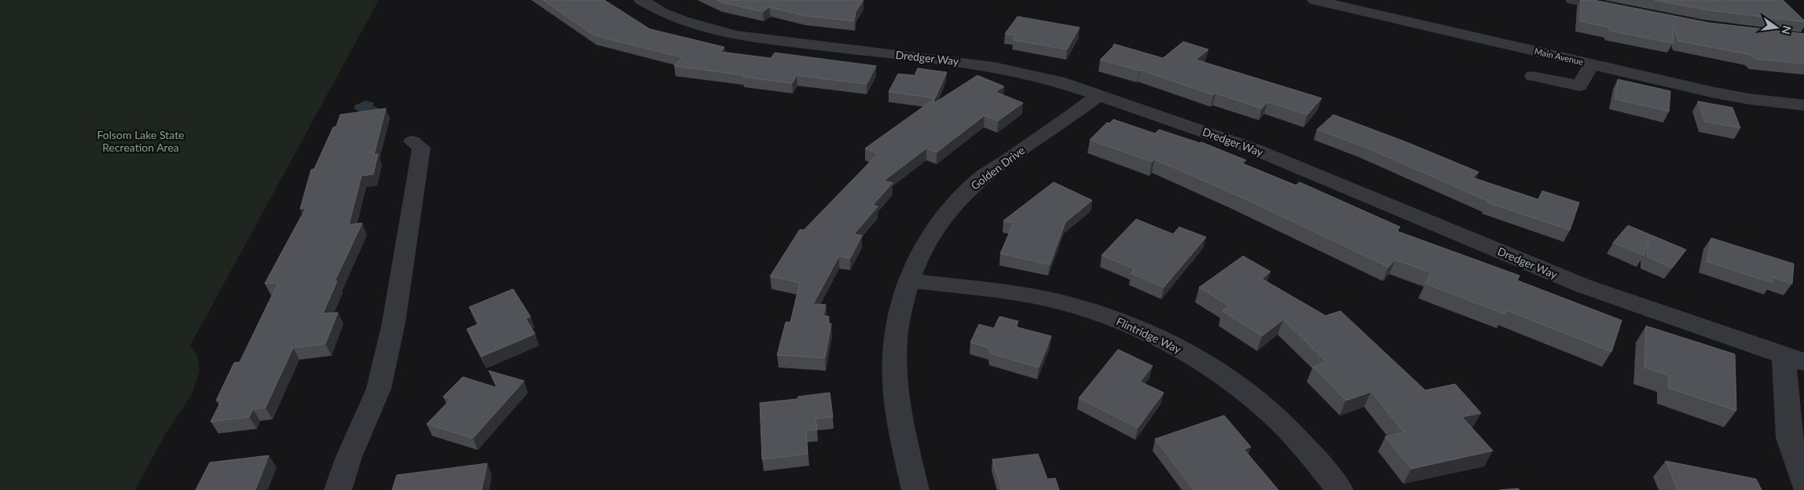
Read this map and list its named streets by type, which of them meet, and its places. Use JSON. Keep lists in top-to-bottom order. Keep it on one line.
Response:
{"streets":{"street":["Main Avenue","Dredger Way","Golden Drive","Flintridge Way"]},"crossings":[["Dredger Way","Golden Drive"],["Golden Drive","Flintridge Way"]],"parks":["Folsom Lake State Recreation Area"],"north":"right"}
